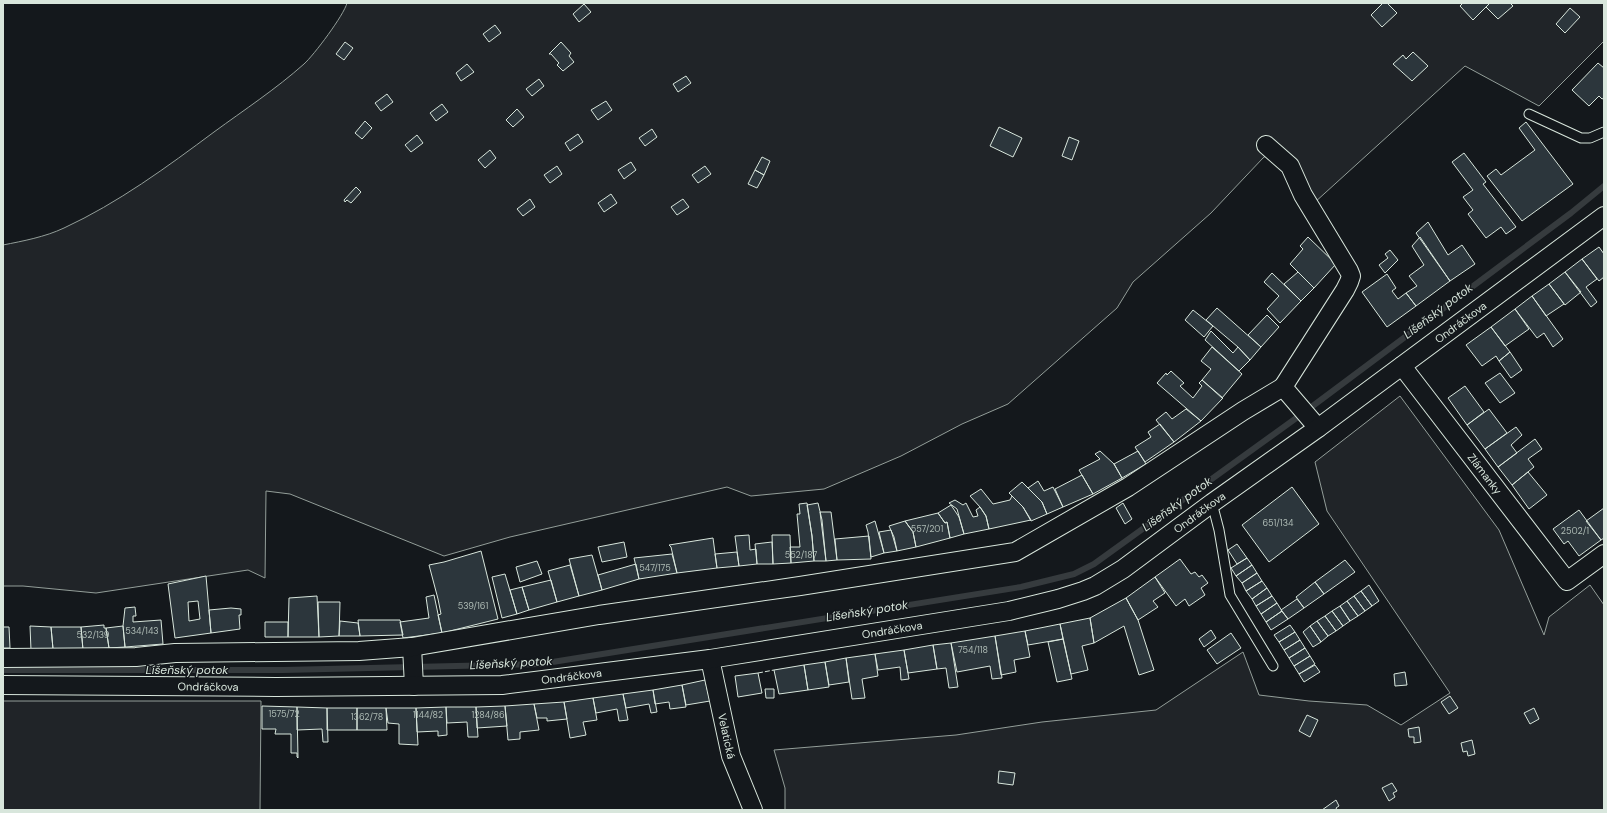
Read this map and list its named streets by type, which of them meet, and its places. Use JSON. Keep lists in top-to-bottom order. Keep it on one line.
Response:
{"streets":{"street":["Ondráčkova","Zlámanky","Velatická"]},"crossings":[["Ondráčkova","Zlámanky"],["Ondráčkova","Velatická"]],"water":["Líšeňský potok"],"house_numbers":["651/134","557/201","2502/1","552/187","547/175","539/161","534/143","532/139","754/118","1575/72","1144/82","1284/86","1362/78"]}
